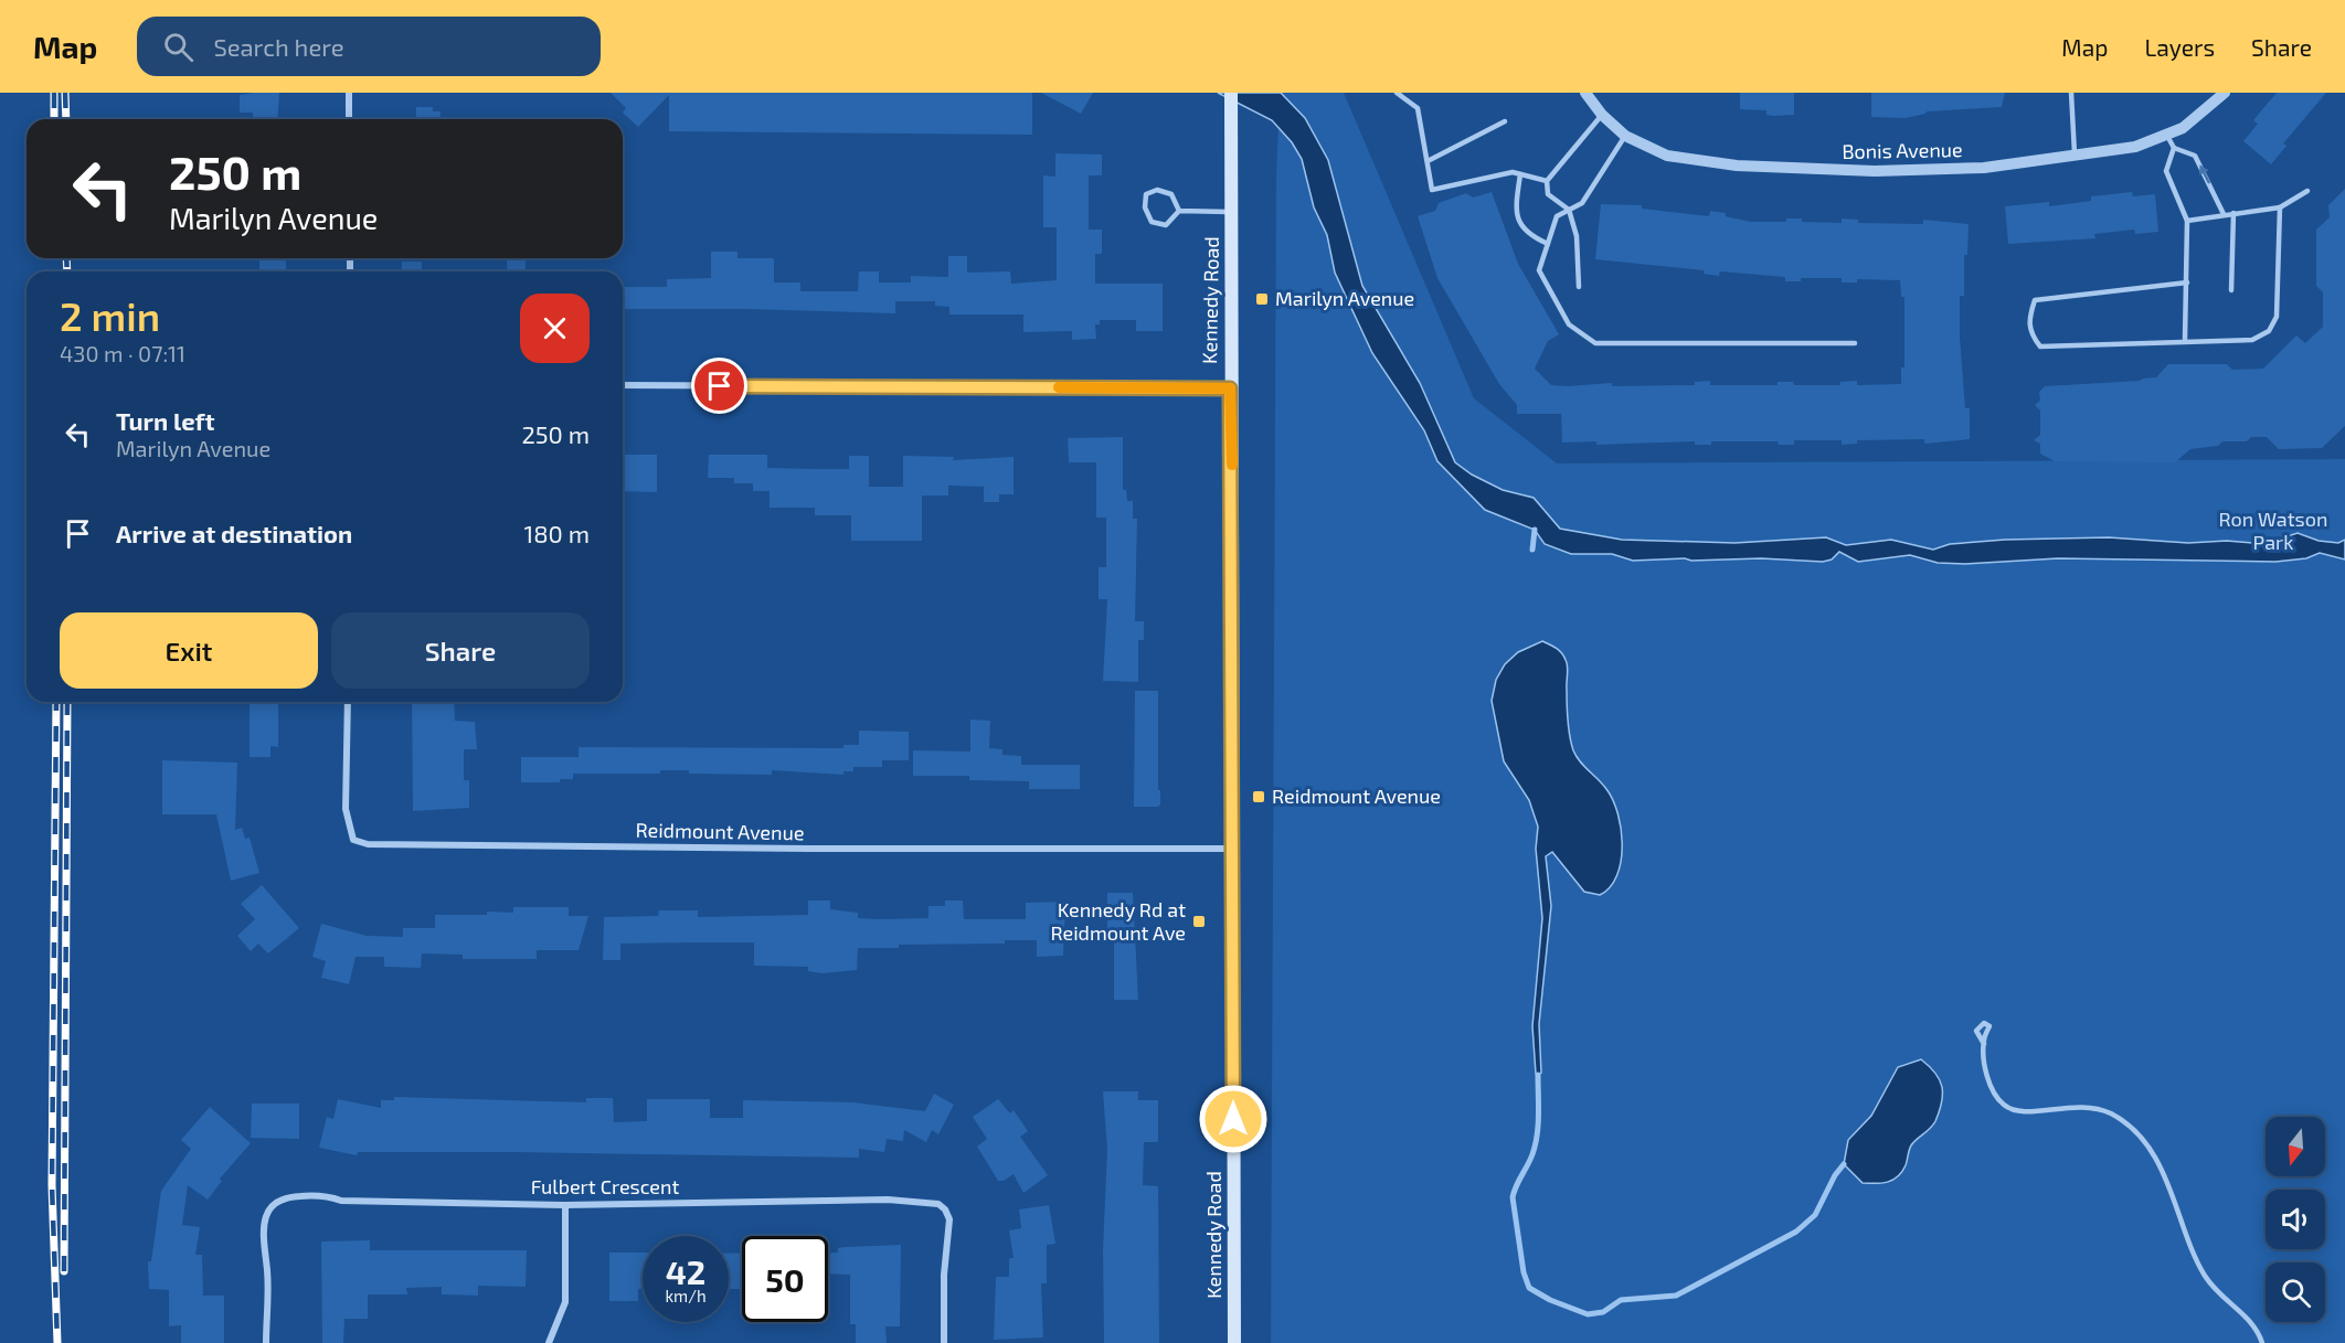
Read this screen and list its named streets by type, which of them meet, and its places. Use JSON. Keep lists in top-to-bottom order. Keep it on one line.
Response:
{"streets":{"main road":["Kennedy Road"],"street":["Bonis Avenue","Reidmount Avenue","Fulbert Crescent"]},"crossings":[["Kennedy Road","Reidmount Avenue"]],"parks":["Ron Watson Park"],"places":{"transit":["Marilyn Avenue","Reidmount Avenue","Kennedy Rd at Reidmount Ave"]},"north":"bottom","page":{"header":"Map","search":"Search here","nav":["Map","Layers","Share"],"turn":["250 m","Marilyn Avenue"],"heading":["2 min","430 m · 07:11"],"list":[{"name":"Turn left","note":"Marilyn Avenue","value":"250 m"},{"name":"Arrive at destination","value":"180 m"}],"buttons":["Exit","Share"],"speed":"42 km/h","limit":"50"}}
